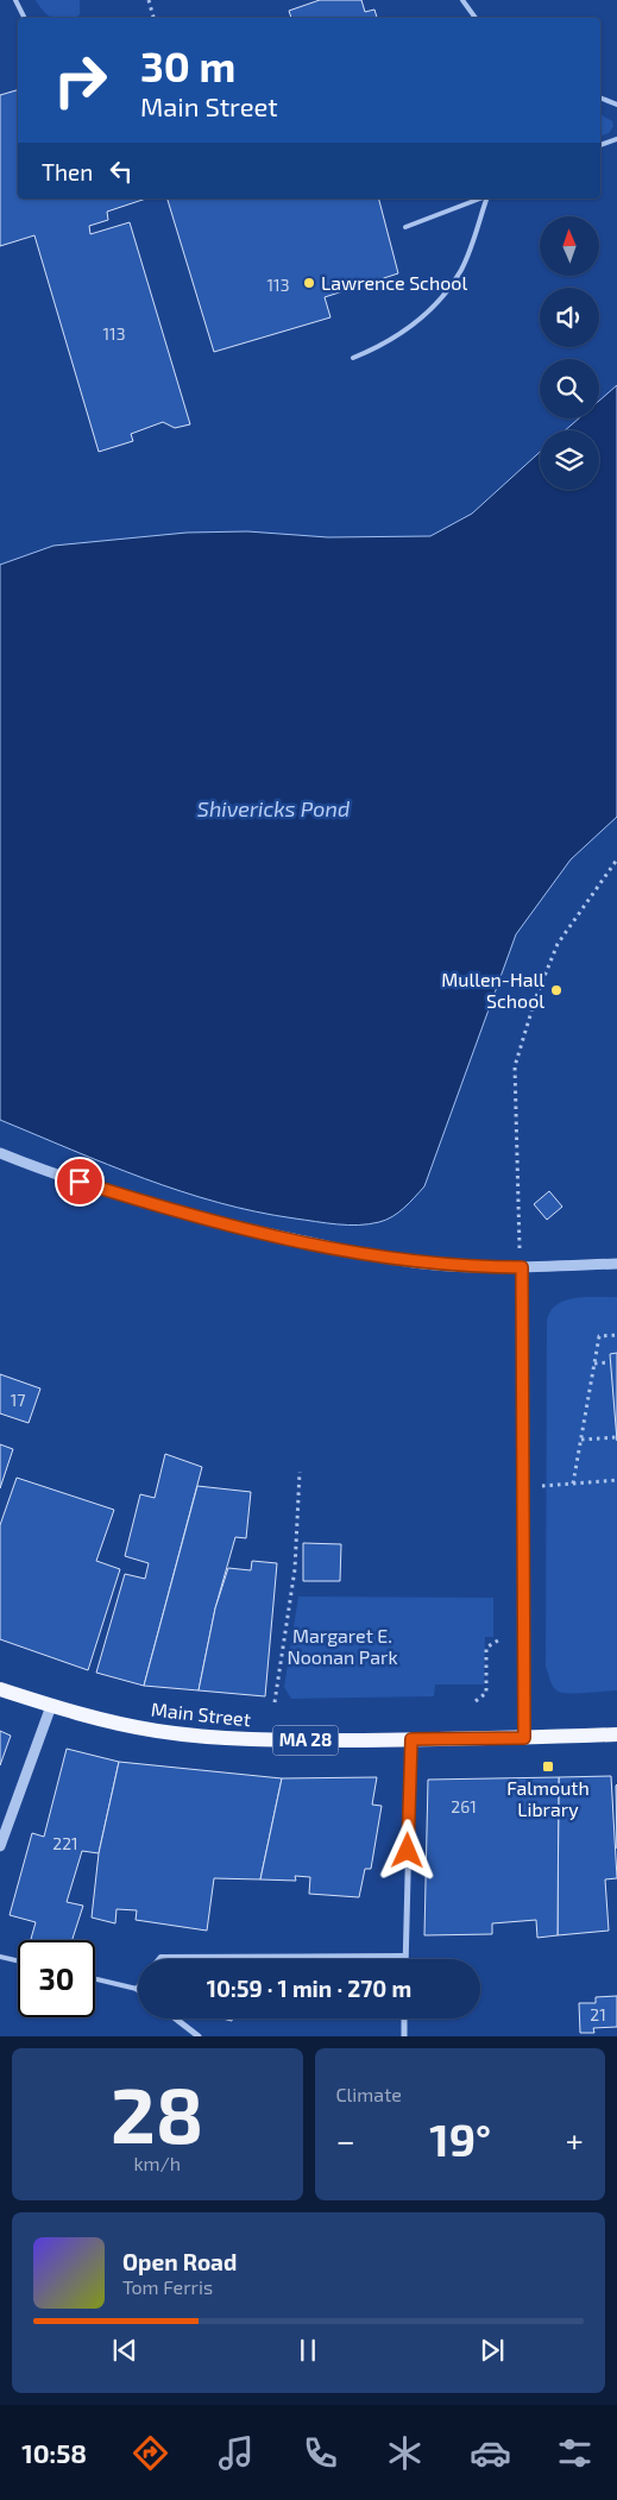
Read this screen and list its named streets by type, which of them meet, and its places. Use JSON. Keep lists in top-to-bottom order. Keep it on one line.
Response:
{"streets":{"main road":["Main Street","MA 28"]},"water":["Shivericks Pond"],"parks":["Margaret E. Noonan Park"],"places":{"other":["Lawrence School","Mullen-Hall School"],"transit":["Falmouth Library"]},"house_numbers":["113","113","17","261","221","21"],"north":"top","page":{"turn":["30 m","Main Street"],"then":"Then","limit":"30","trip":"10:59 · 1 min · 270 m","tile":[["28","km/h"],"Climate"],"heat":["−","19°","+"],"song":["Open Road","Tom Ferris"],"tabs":"10:58"}}
